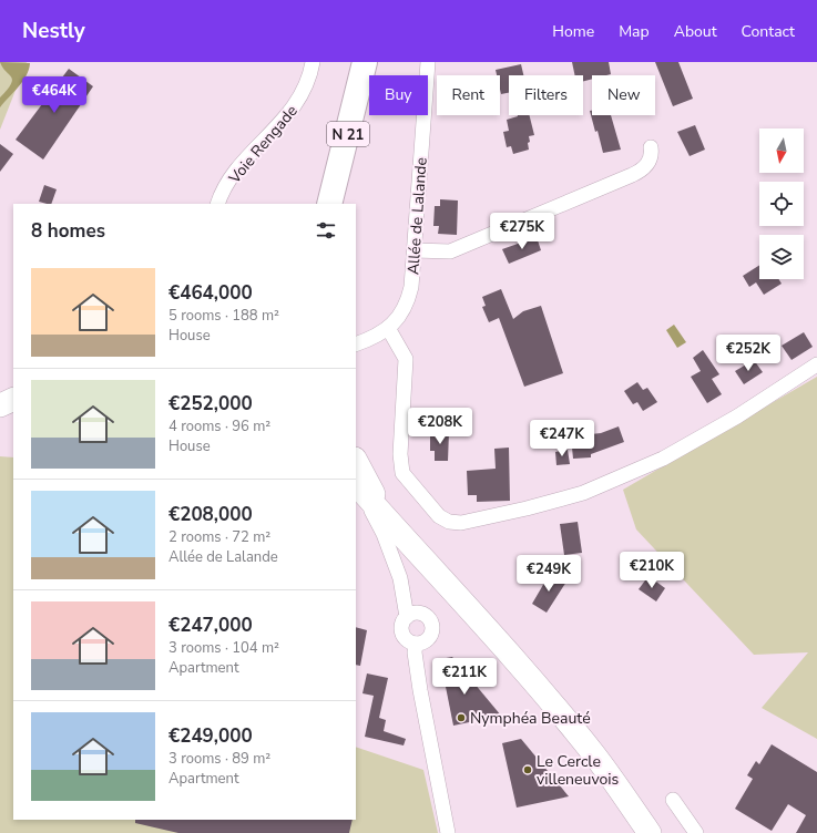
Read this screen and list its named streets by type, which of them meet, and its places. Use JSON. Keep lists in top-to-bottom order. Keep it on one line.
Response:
{"streets":{"highway":["N 21"],"street":["Voie Rengade","Allée de Lalande"]},"places":["Nymphéa Beauté","Le Cercle villeneuvois"],"north":"bottom","page":{"header":"Nestly","nav":["Home","Map","About","Contact"],"chip":["Buy","Rent","Filters","New"],"price":["€464K","€275K","€252K","€208K","€247K","€210K","€249K","€211K"],"heading":"8 homes","list":[{"name":"€464,000","note":"5 rooms · 188 m² · House"},{"name":"€252,000","note":"4 rooms · 96 m² · House"},{"name":"€208,000","note":"2 rooms · 72 m² · Allée de Lalande"},{"name":"€247,000","note":"3 rooms · 104 m² · Apartment"},{"name":"€249,000","note":"3 rooms · 89 m² · Apartment"}]}}
